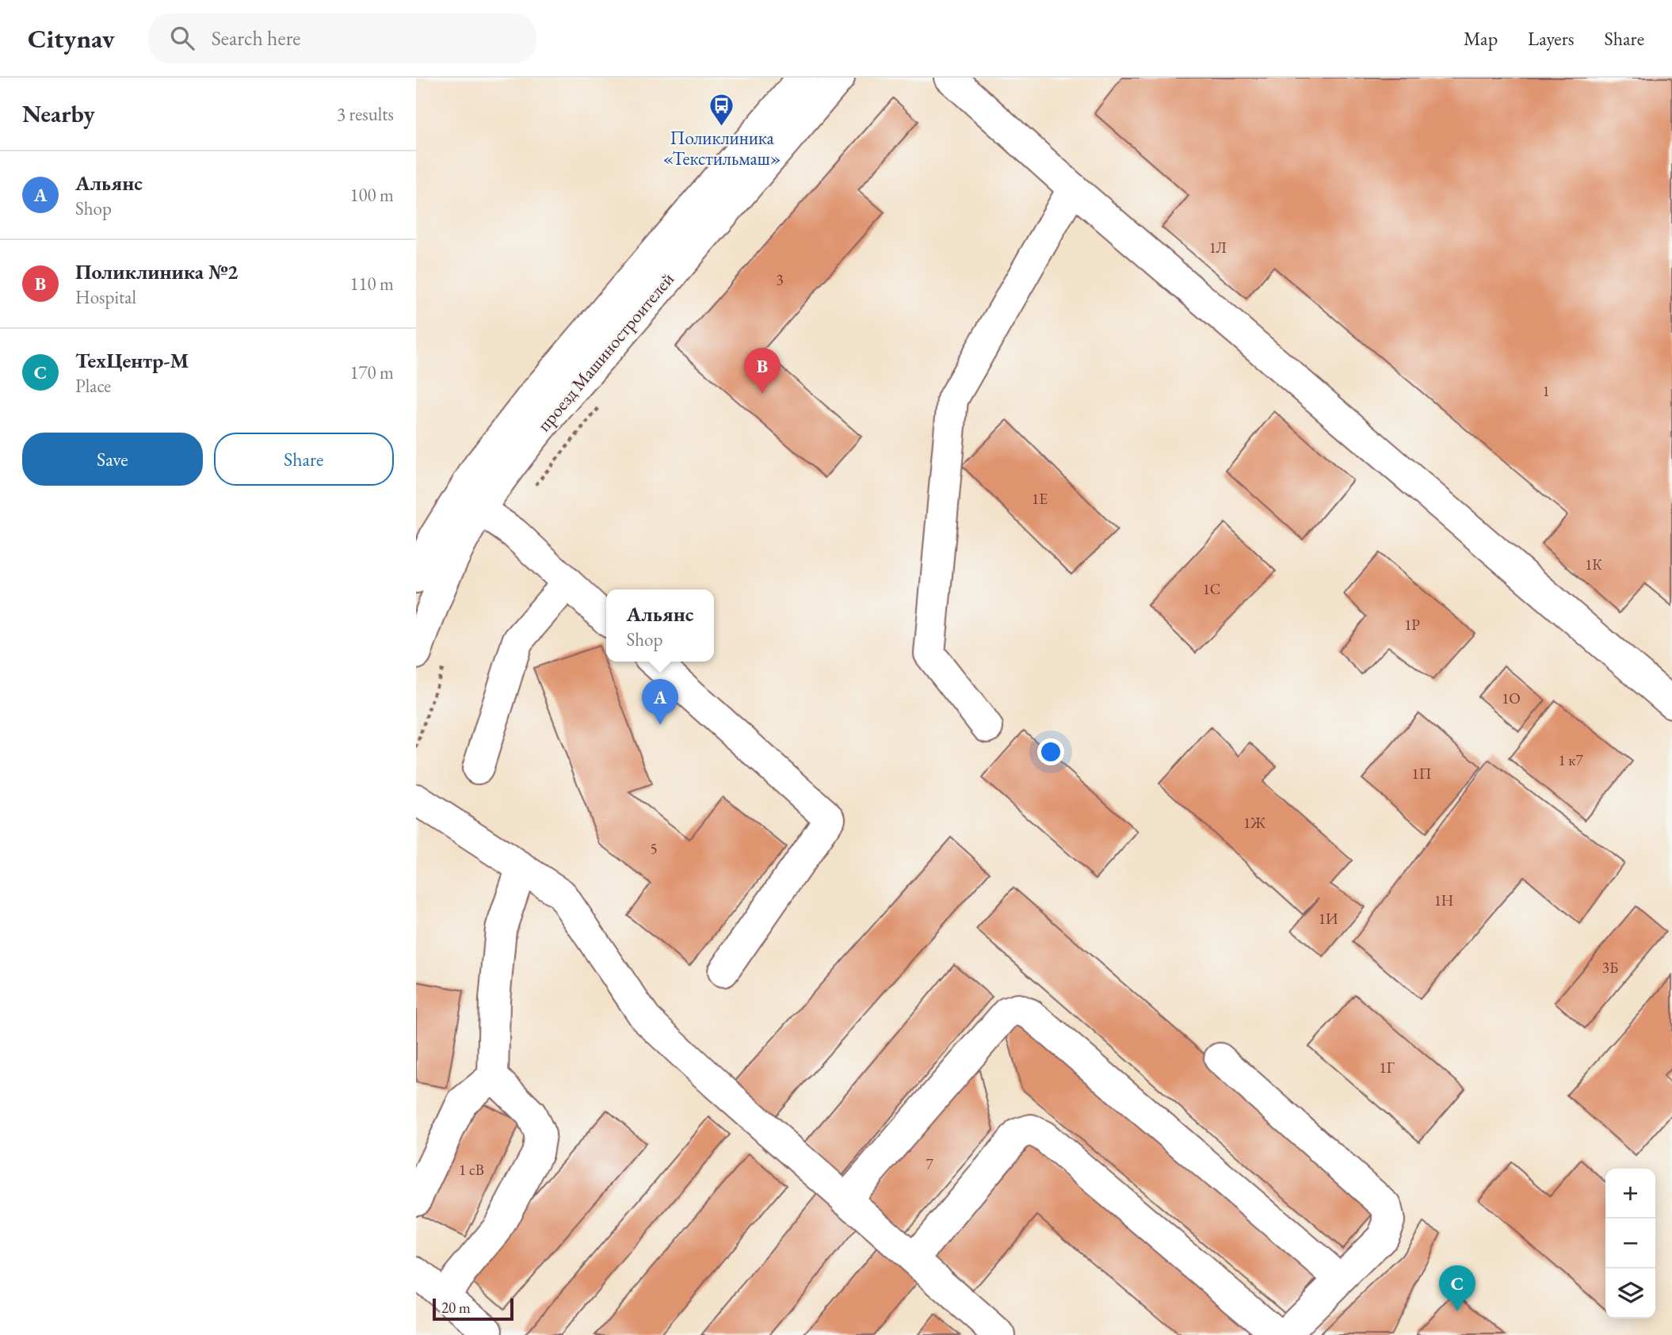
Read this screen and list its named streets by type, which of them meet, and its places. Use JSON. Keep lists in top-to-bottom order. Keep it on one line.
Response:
{"streets":{"main road":["проезд Машиностроителей"]},"places":{"bus stop":["Поликлиника «Текстильмаш»"]},"house_numbers":["1Л","3","1","1Е","1К","1С","1Р","1О","1 к7","1П","1Ж","5","1Н","1И","3Б","1Г","7","1 сВ"],"scale_bar":"20 m","page":{"header":"Citynav","search":"Search here","nav":["Map","Layers","Share"],"heading":["Nearby","3 results"],"list":[{"mark":"A","name":"Альянс","note":"Shop","value":"100 m"},{"mark":"B","name":"Поликлиника №2","note":"Hospital","value":"110 m"},{"mark":"C","name":"ТехЦентр-М","note":"Place","value":"170 m"}],"pins":["B","A","C"],"buttons":["Save","Share"],"popup":["Альянс","Shop"],"map_buttons":["+","−"],"scale":"20 m"}}
